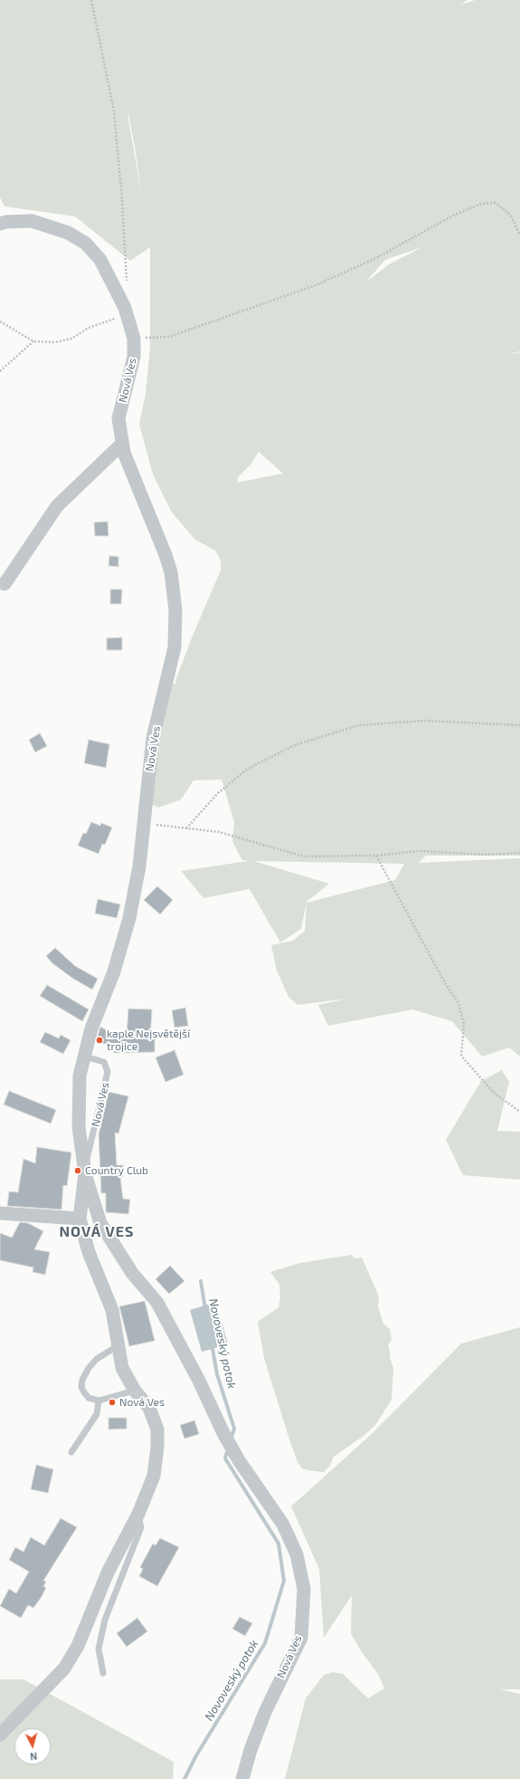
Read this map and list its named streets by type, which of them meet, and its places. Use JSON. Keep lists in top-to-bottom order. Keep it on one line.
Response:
{"streets":{"street":["Nová Ves"]},"districts":["NOVÁ VES"],"water":["Novoveský potok"],"places":["kaple Nejsvětější trojice","Country Club","Nová Ves"],"north":"bottom"}
